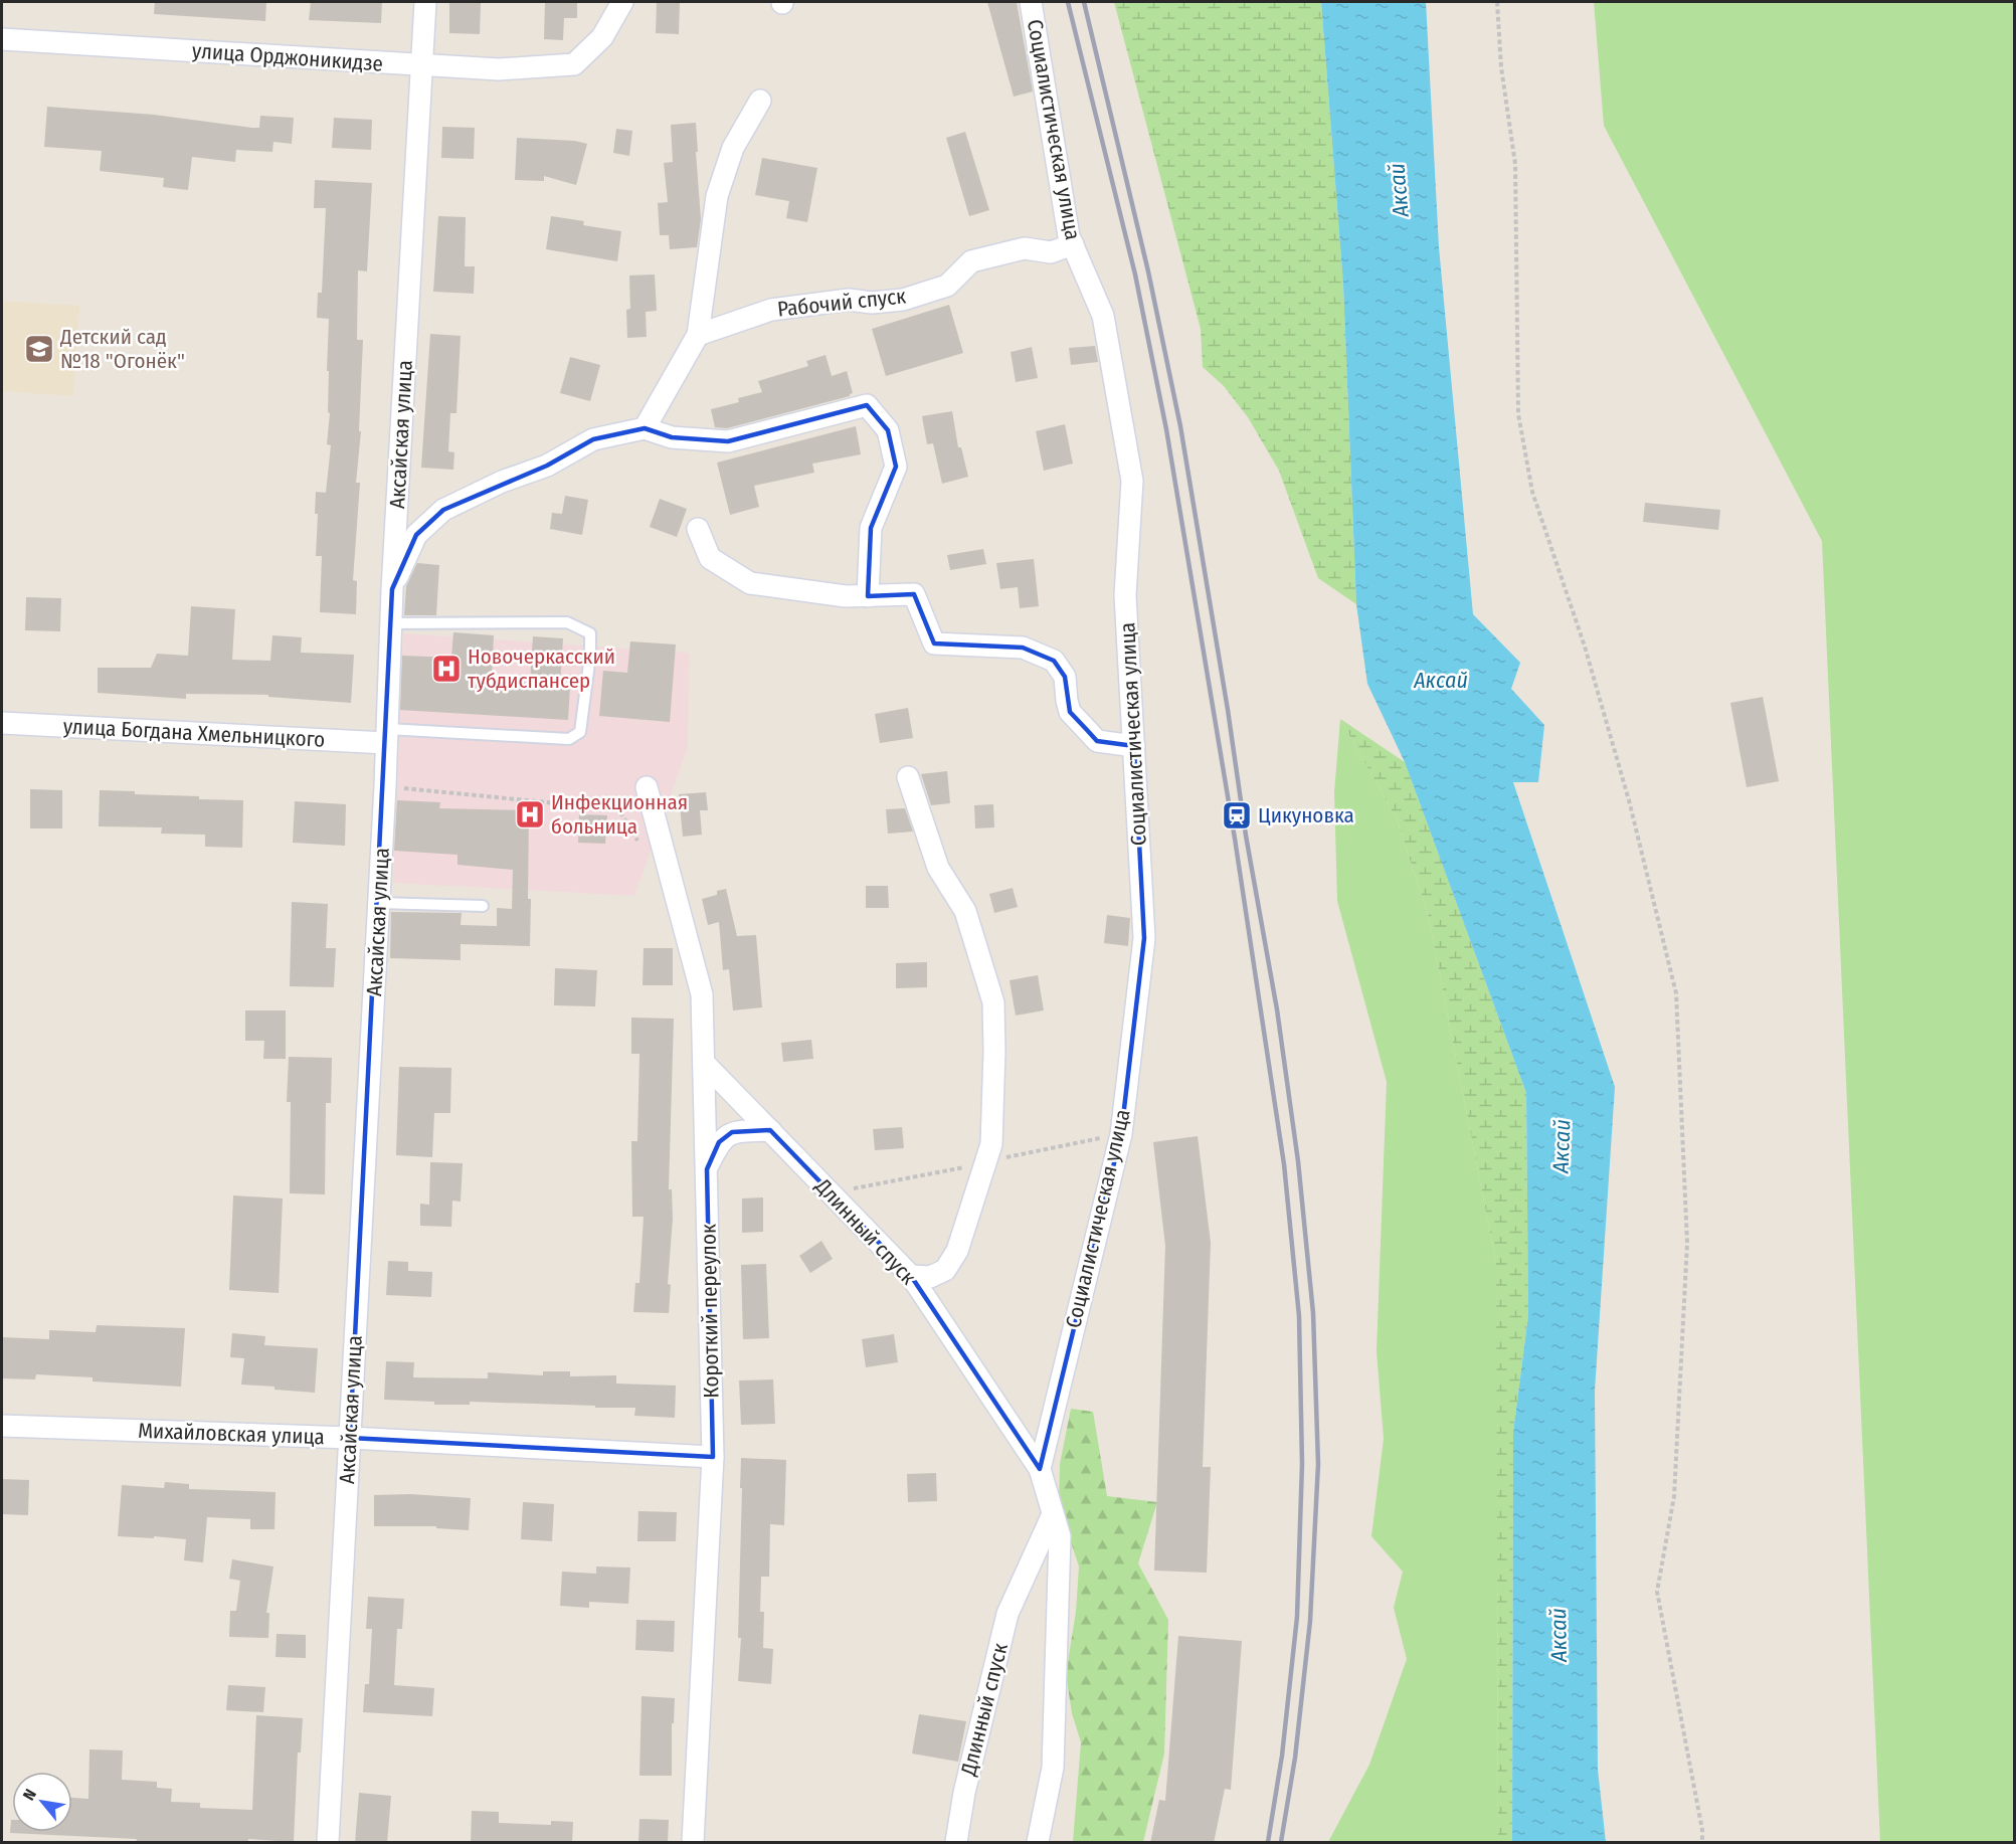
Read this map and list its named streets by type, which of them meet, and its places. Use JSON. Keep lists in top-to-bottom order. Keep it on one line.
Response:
{"streets":{"street":["улица Орджоникидзе","Социалистическая улица","Рабочий спуск","Аксайская улица","улица Богдана Хмельницкого","Длинный спуск","Короткий переулок","Михайловская улица"]},"crossings":[["улица Орджоникидзе","Аксайская улица"],["Социалистическая улица","Рабочий спуск"],["Социалистическая улица","Длинный спуск"],["Аксайская улица","улица Богдана Хмельницкого"],["Аксайская улица","Михайловская улица"],["Длинный спуск","Короткий переулок"],["Короткий переулок","Михайловская улица"]],"water":["Аксай"],"places":{"school or university":["Детский сад №18 \"Огонёк\""],"hospital":["Новочеркасский тубдиспансер","Инфекционная больница"],"station":["Цикуновка"]},"north":"top left"}
